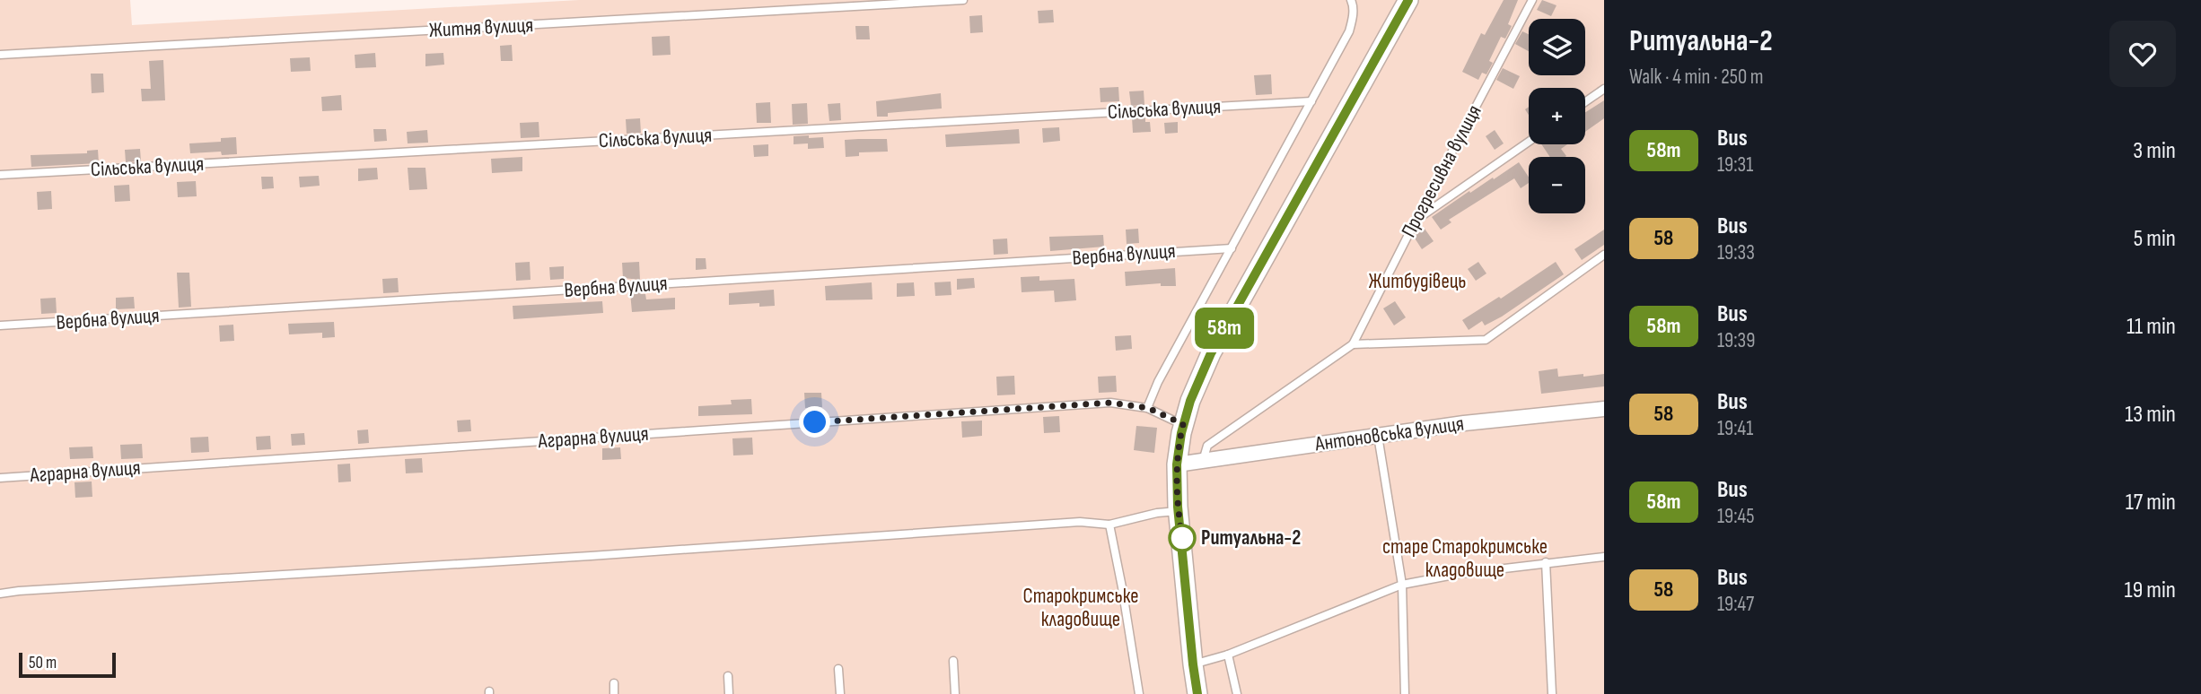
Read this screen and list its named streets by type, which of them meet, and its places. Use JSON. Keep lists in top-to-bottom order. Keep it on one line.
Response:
{"streets":{"street":["Антоновська вулиця"],"lane":["Житня вулиця","Сільська вулиця","Прогресивна вулиця","Вербна вулиця","Аграрна вулиця"]},"parks":["Житбудівець","старе Старокримське кладовище","Старокримське кладовище"],"places":["Ритуальна-2"],"lines":["bus line 58т"],"scale_bar":"50 m","page":{"on_map":"58т","heading":["Ритуальна-2","Walk · 4 min · 250 m"],"map_buttons":["+","−"],"list":[{"mark":"58т","name":"Bus","note":"19:31","value":"3 min"},{"mark":"58","name":"Bus","note":"19:33","value":"5 min"},{"mark":"58т","name":"Bus","note":"19:39","value":"11 min"},{"mark":"58","name":"Bus","note":"19:41","value":"13 min"},{"mark":"58т","name":"Bus","note":"19:45","value":"17 min"},{"mark":"58","name":"Bus","note":"19:47","value":"19 min"}],"scale":"50 m"}}
